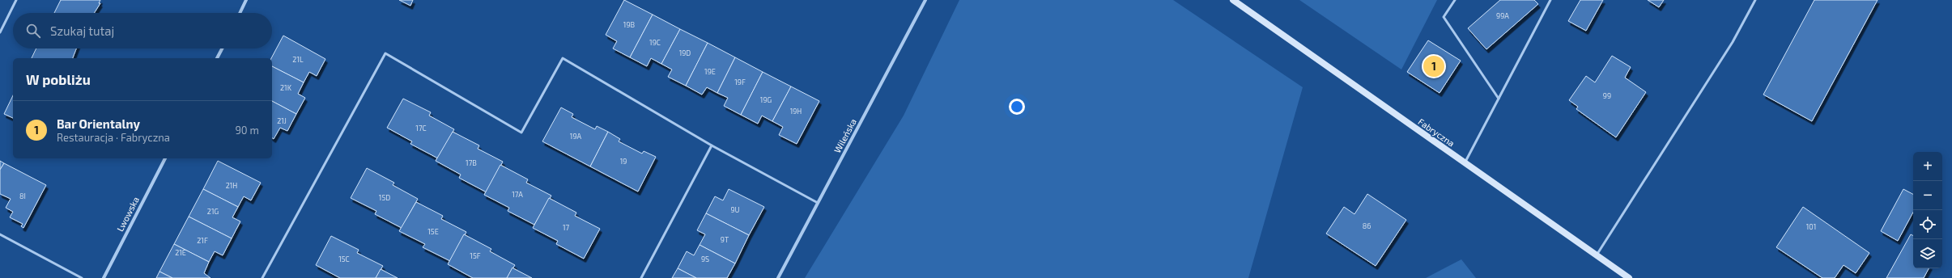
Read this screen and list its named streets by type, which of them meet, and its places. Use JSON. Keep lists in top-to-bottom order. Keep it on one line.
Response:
{"streets":{"street":["Fabryczna","Wileńska","Lwowska"]},"house_numbers":["99A","19B","19C","19D","21L","19E","19F","21K","99","19G","19H","21J","17C","19A","19","17B","21H","17A","8I","15D","9U","21G","86","101","17","15E","9T","21F","21E","15F","15C","9S"],"page":{"search":"Szukaj tutaj","pins":"1","heading":"W pobliżu","list":[{"mark":"1","name":"Bar Orientalny","note":"Restauracja · Fabryczna","value":"90 m"}],"map_buttons":["+","−"]}}
